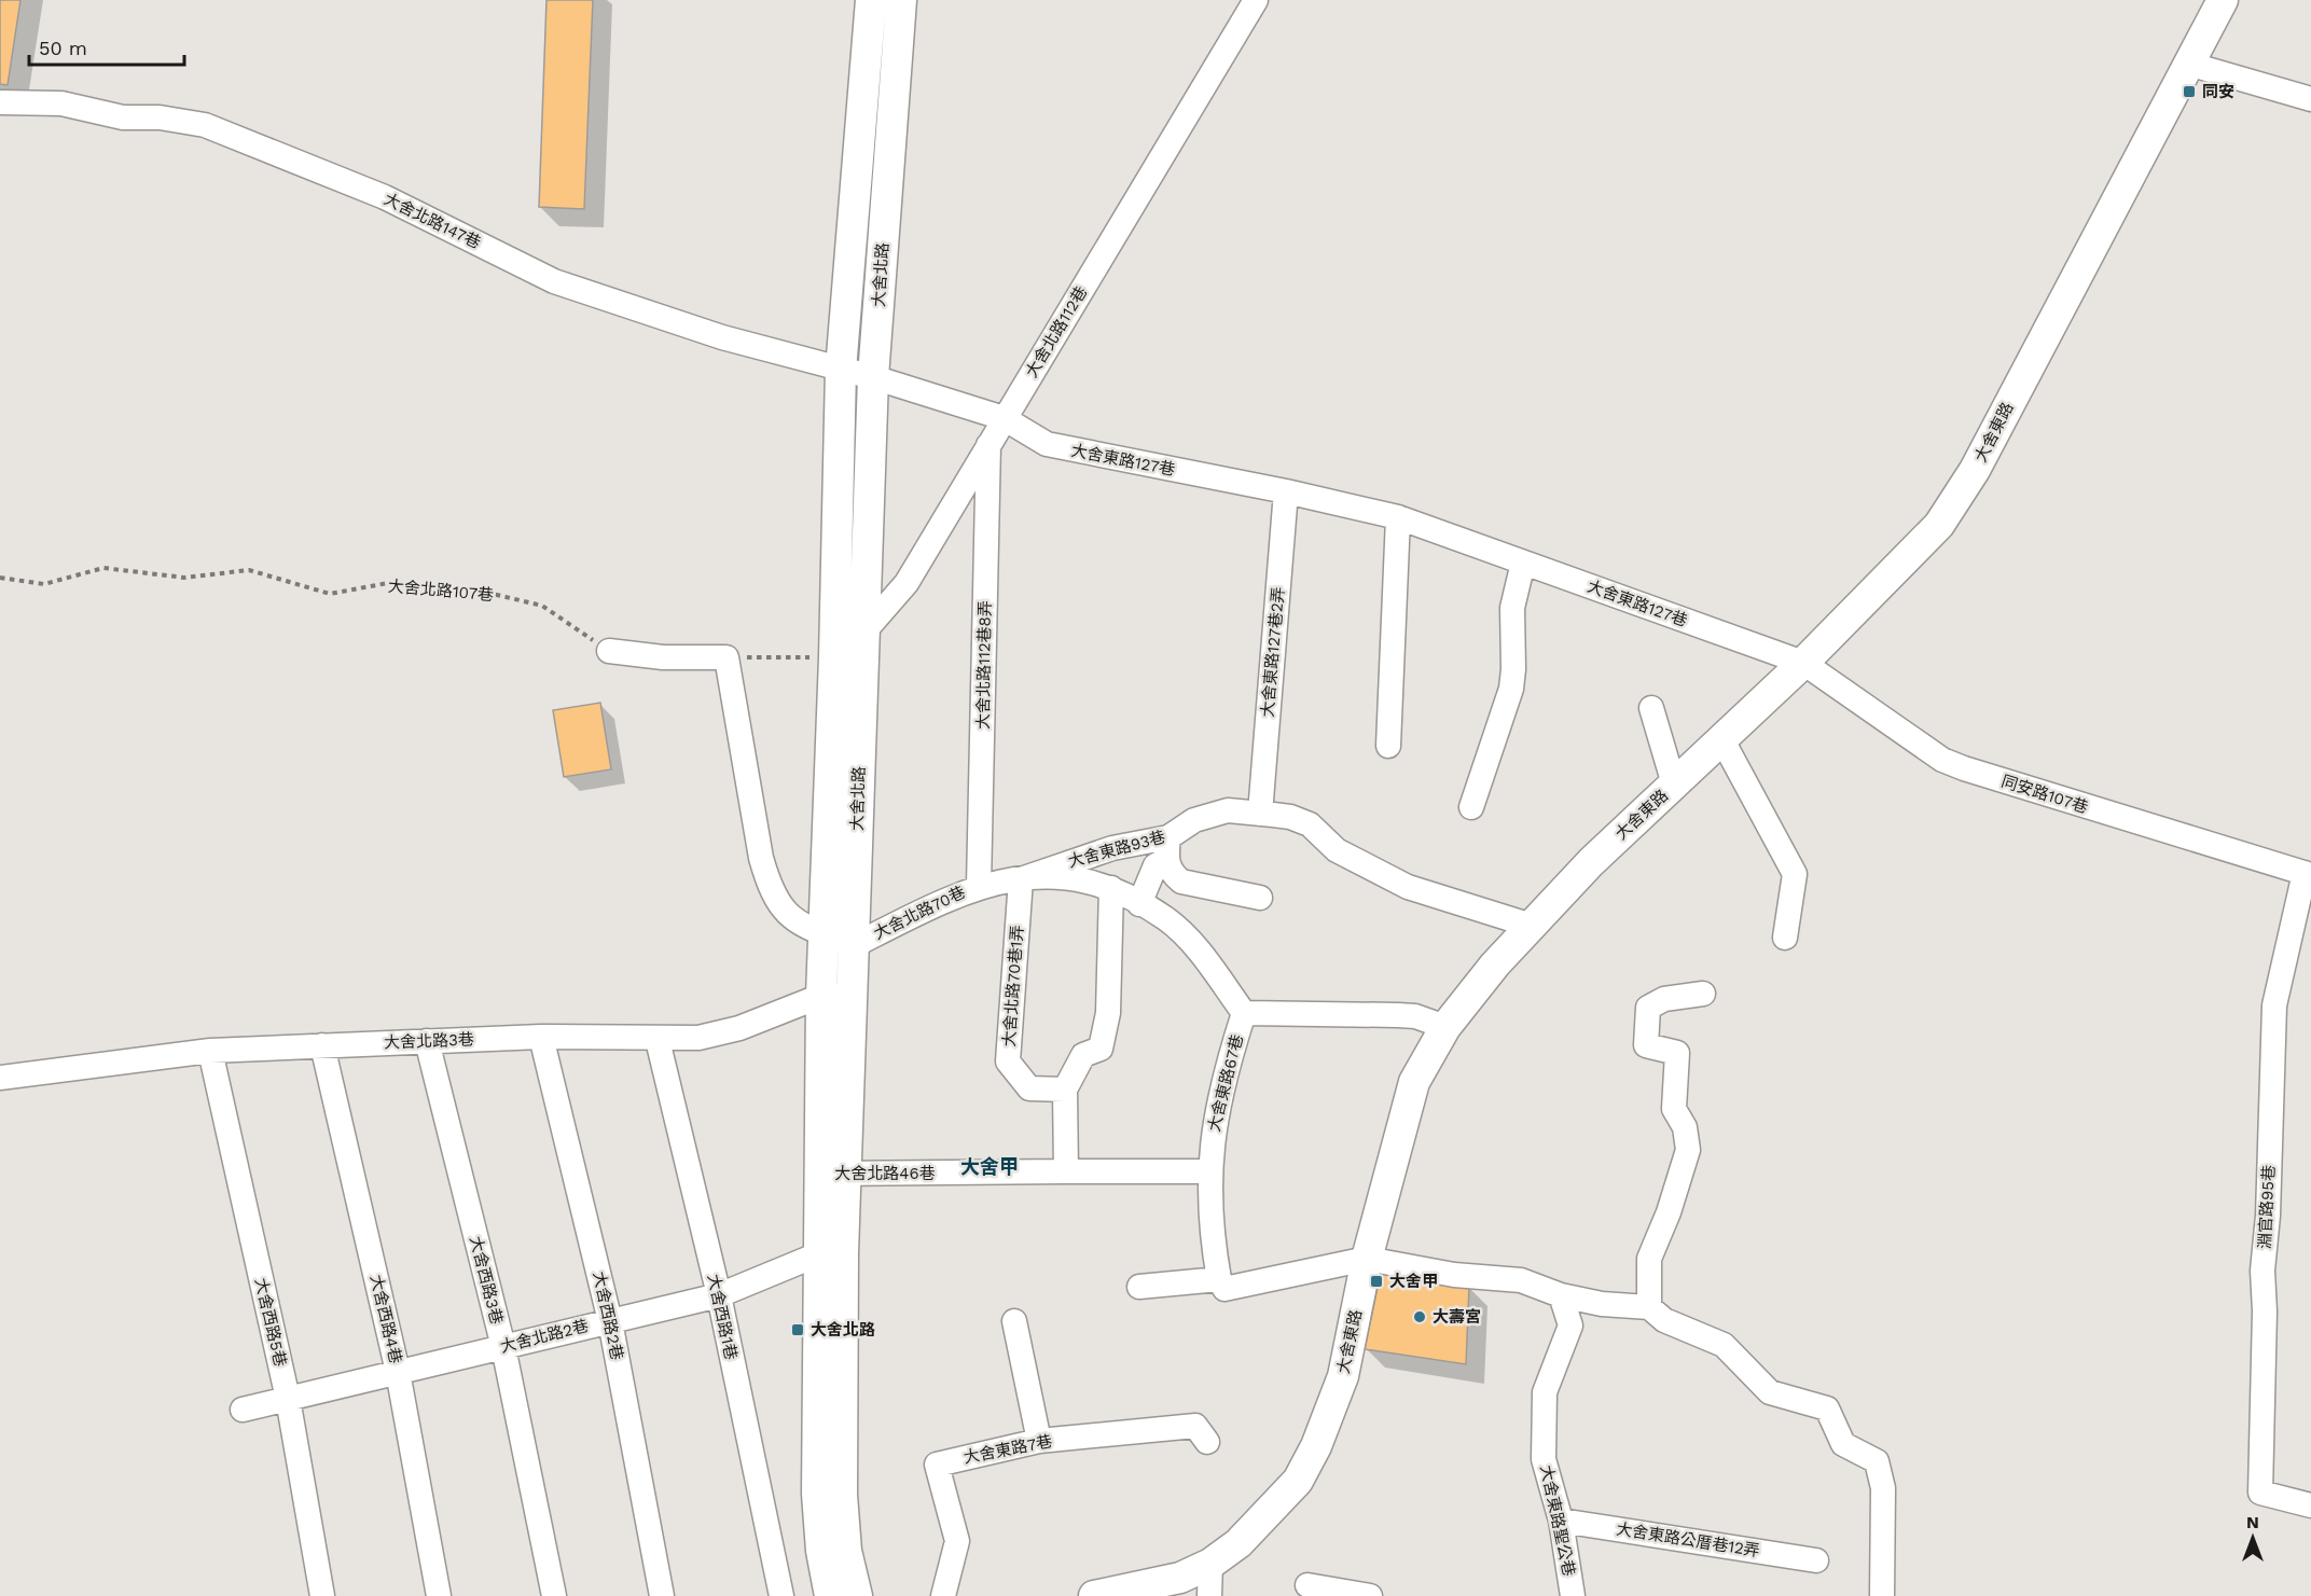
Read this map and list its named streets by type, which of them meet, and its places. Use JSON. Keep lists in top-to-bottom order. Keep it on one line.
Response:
{"streets":{"main road":["大舍北路","大舍東路"],"street":["大舍北路147巷","大舍北路112巷","大舍東路127巷","大舍東路127巷2弄","大舍北路112巷8弄","同安路107巷","大舍東路93巷","大舍北路70巷","大舍北路70巷1弄","大舍北路3巷","大舍東路67巷","大舍北路46巷","淵官路95巷","大舍西路3巷","大舍西路2巷","大舍西路1巷","大舍西路4巷","大舍西路5巷","大舍北路2巷","大舍東路7巷","大舍東路聖公巷","大舍東路公厝巷12弄"],"path":["大舍北路107巷"]},"crossings":[["大舍北路147巷","大舍北路"],["大舍北路147巷","大舍東路127巷"],["大舍北路","大舍北路112巷"],["大舍北路","大舍東路127巷"],["大舍北路","大舍北路70巷"],["大舍北路","大舍北路3巷"],["大舍北路","大舍北路46巷"],["大舍北路","大舍北路2巷"],["大舍北路112巷","大舍東路127巷"],["大舍北路112巷","大舍北路112巷8弄"],["大舍東路","大舍東路127巷"],["大舍東路","同安路107巷"],["大舍東路","大舍東路93巷"],["大舍東路","大舍東路67巷"],["大舍東路127巷","大舍東路127巷2弄"],["大舍東路127巷","同安路107巷"],["大舍東路127巷2弄","大舍東路93巷"],["大舍北路112巷8弄","大舍北路70巷"],["同安路107巷","淵官路95巷"],["大舍東路93巷","大舍北路70巷"],["大舍東路93巷","大舍北路70巷1弄"],["大舍北路70巷","大舍北路70巷1弄"],["大舍北路70巷","大舍東路67巷"],["大舍北路3巷","大舍西路3巷"],["大舍北路3巷","大舍西路2巷"],["大舍北路3巷","大舍西路1巷"],["大舍北路3巷","大舍西路4巷"],["大舍北路3巷","大舍西路5巷"],["大舍東路67巷","大舍北路46巷"],["大舍西路3巷","大舍北路2巷"],["大舍西路2巷","大舍北路2巷"],["大舍西路1巷","大舍北路2巷"],["大舍西路4巷","大舍北路2巷"],["大舍西路5巷","大舍北路2巷"],["大舍東路聖公巷","大舍東路公厝巷12弄"]],"districts":["大舍甲"],"places":{"transit":["同安","大舍甲","大舍北路"],"other":["大壽宮"]},"scale_bar":"50 m","north":"top"}
